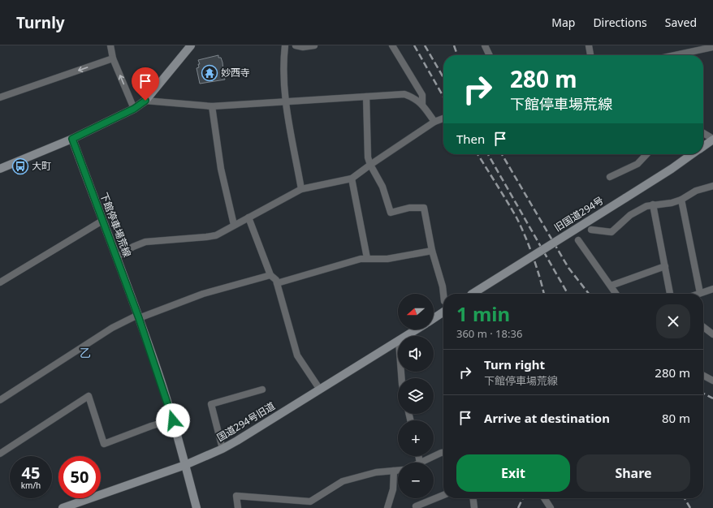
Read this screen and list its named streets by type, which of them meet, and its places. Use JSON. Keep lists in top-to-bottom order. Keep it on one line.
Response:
{"streets":{"street":["旧国道294号","下館停車場荒線","国道294号旧道"]},"crossings":[["下館停車場荒線","国道294号旧道"]],"districts":["乙"],"places":{"temple":["妙西寺"],"bus stop":["大町"]},"north":"left","page":{"header":"Turnly","nav":["Map","Directions","Saved"],"turn":["280 m","下館停車場荒線"],"then":"Then","map_buttons":["+","−"],"heading":["1 min","360 m · 18:36"],"list":[{"name":"Turn right","note":"下館停車場荒線","value":"280 m"},{"name":"Arrive at destination","value":"80 m"}],"buttons":["Exit","Share"],"speed":"45 km/h","limit":"50"}}
